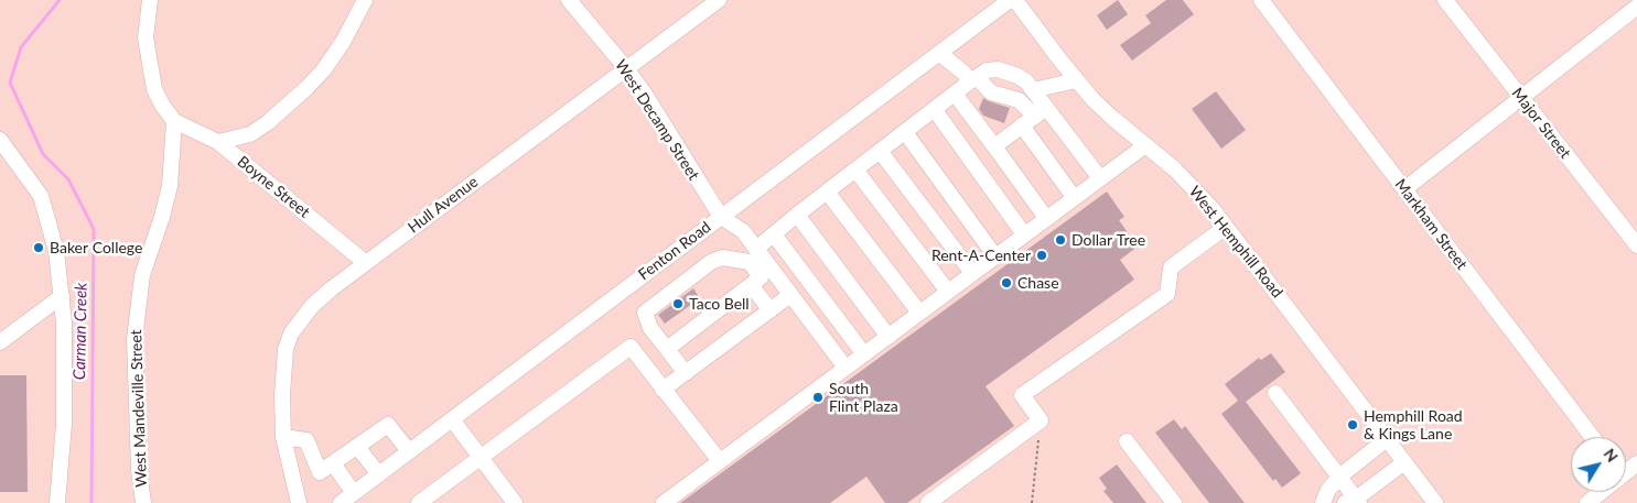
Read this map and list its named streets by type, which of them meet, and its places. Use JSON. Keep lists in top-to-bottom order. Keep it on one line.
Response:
{"streets":{"street":["West Decamp Street","Major Street","Boyne Street","Hull Avenue","Markham Street","West Hemphill Road","Fenton Road","West Mandeville Street"]},"crossings":[["West Decamp Street","Hull Avenue"],["West Decamp Street","Fenton Road"],["Boyne Street","Hull Avenue"],["Boyne Street","West Mandeville Street"]],"water":["Carman Creek"],"places":["Dollar Tree","Baker College","Rent-A-Center","Chase","Taco Bell","South Flint Plaza","Hemphill Road & Kings Lane"],"north":"top right"}
